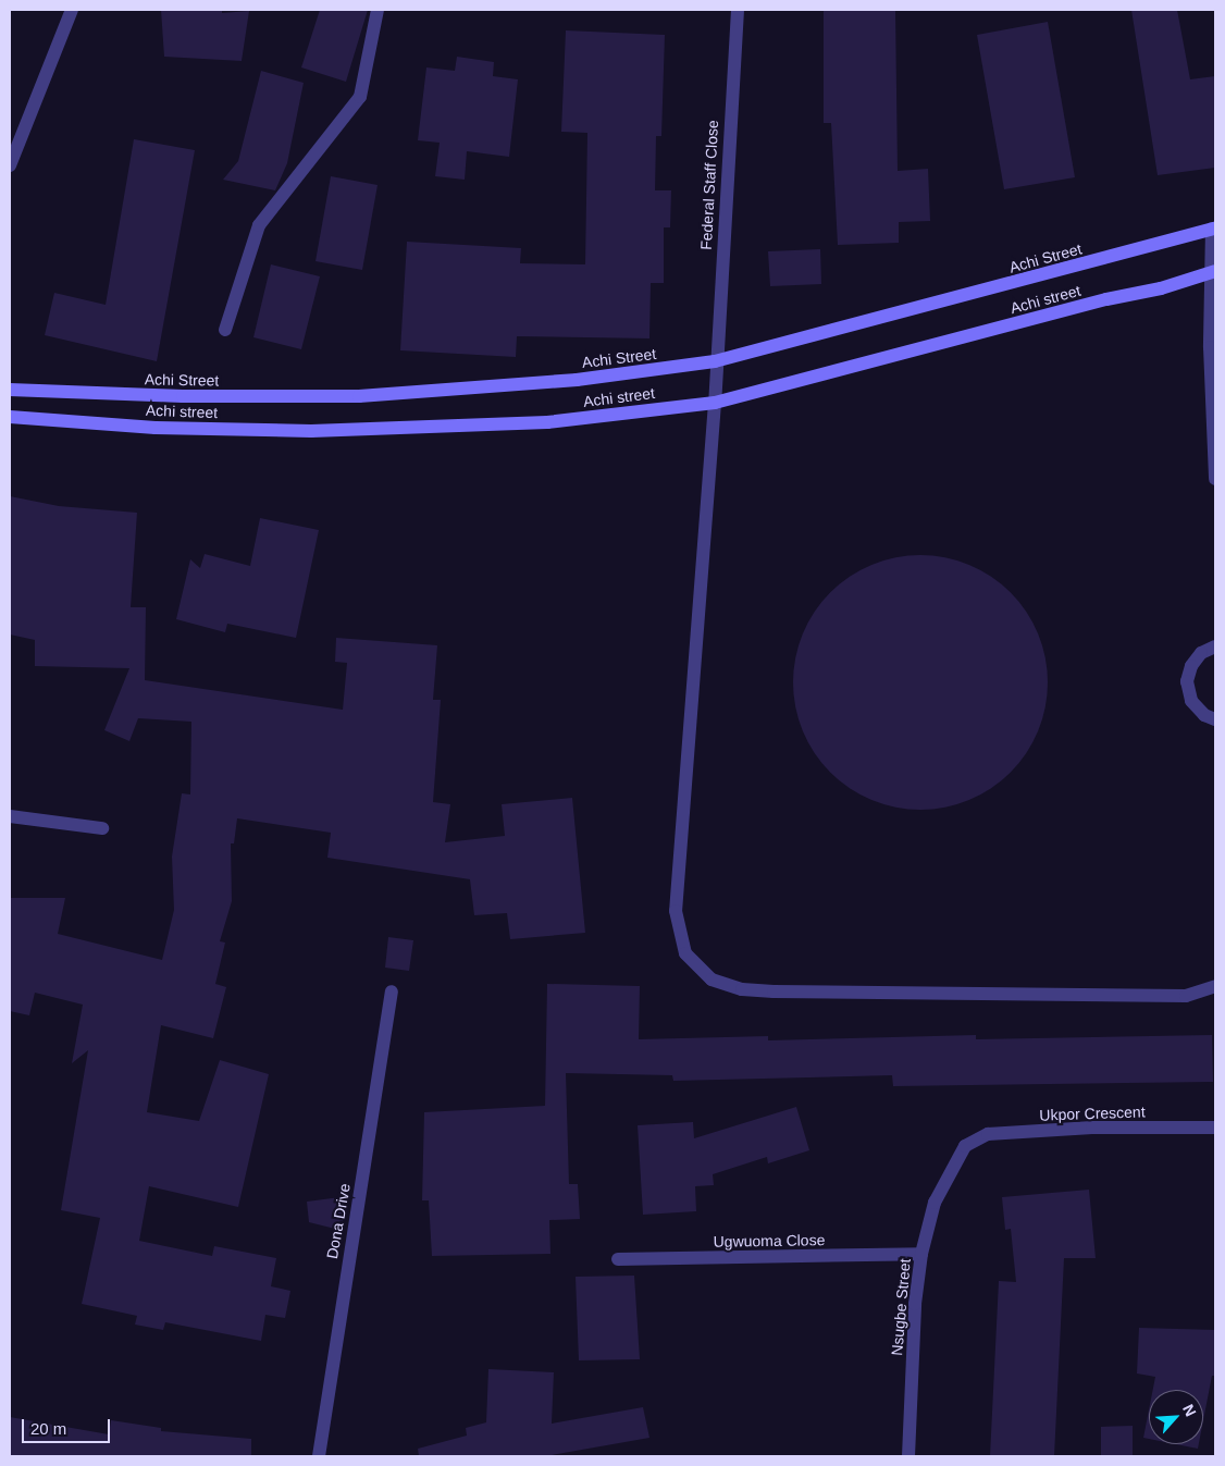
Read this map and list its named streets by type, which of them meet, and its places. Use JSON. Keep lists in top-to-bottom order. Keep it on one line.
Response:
{"streets":{"street":["Federal Staff Close","Achi Street","Achi street","Ukpor Crescent","Dona Drive","Ugwuoma Close","Nsugbe Street"]},"crossings":[["Federal Staff Close","Achi Street"],["Federal Staff Close","Achi street"],["Ukpor Crescent","Nsugbe Street"],["Ugwuoma Close","Nsugbe Street"]],"scale_bar":"20 m","north":"top right"}
